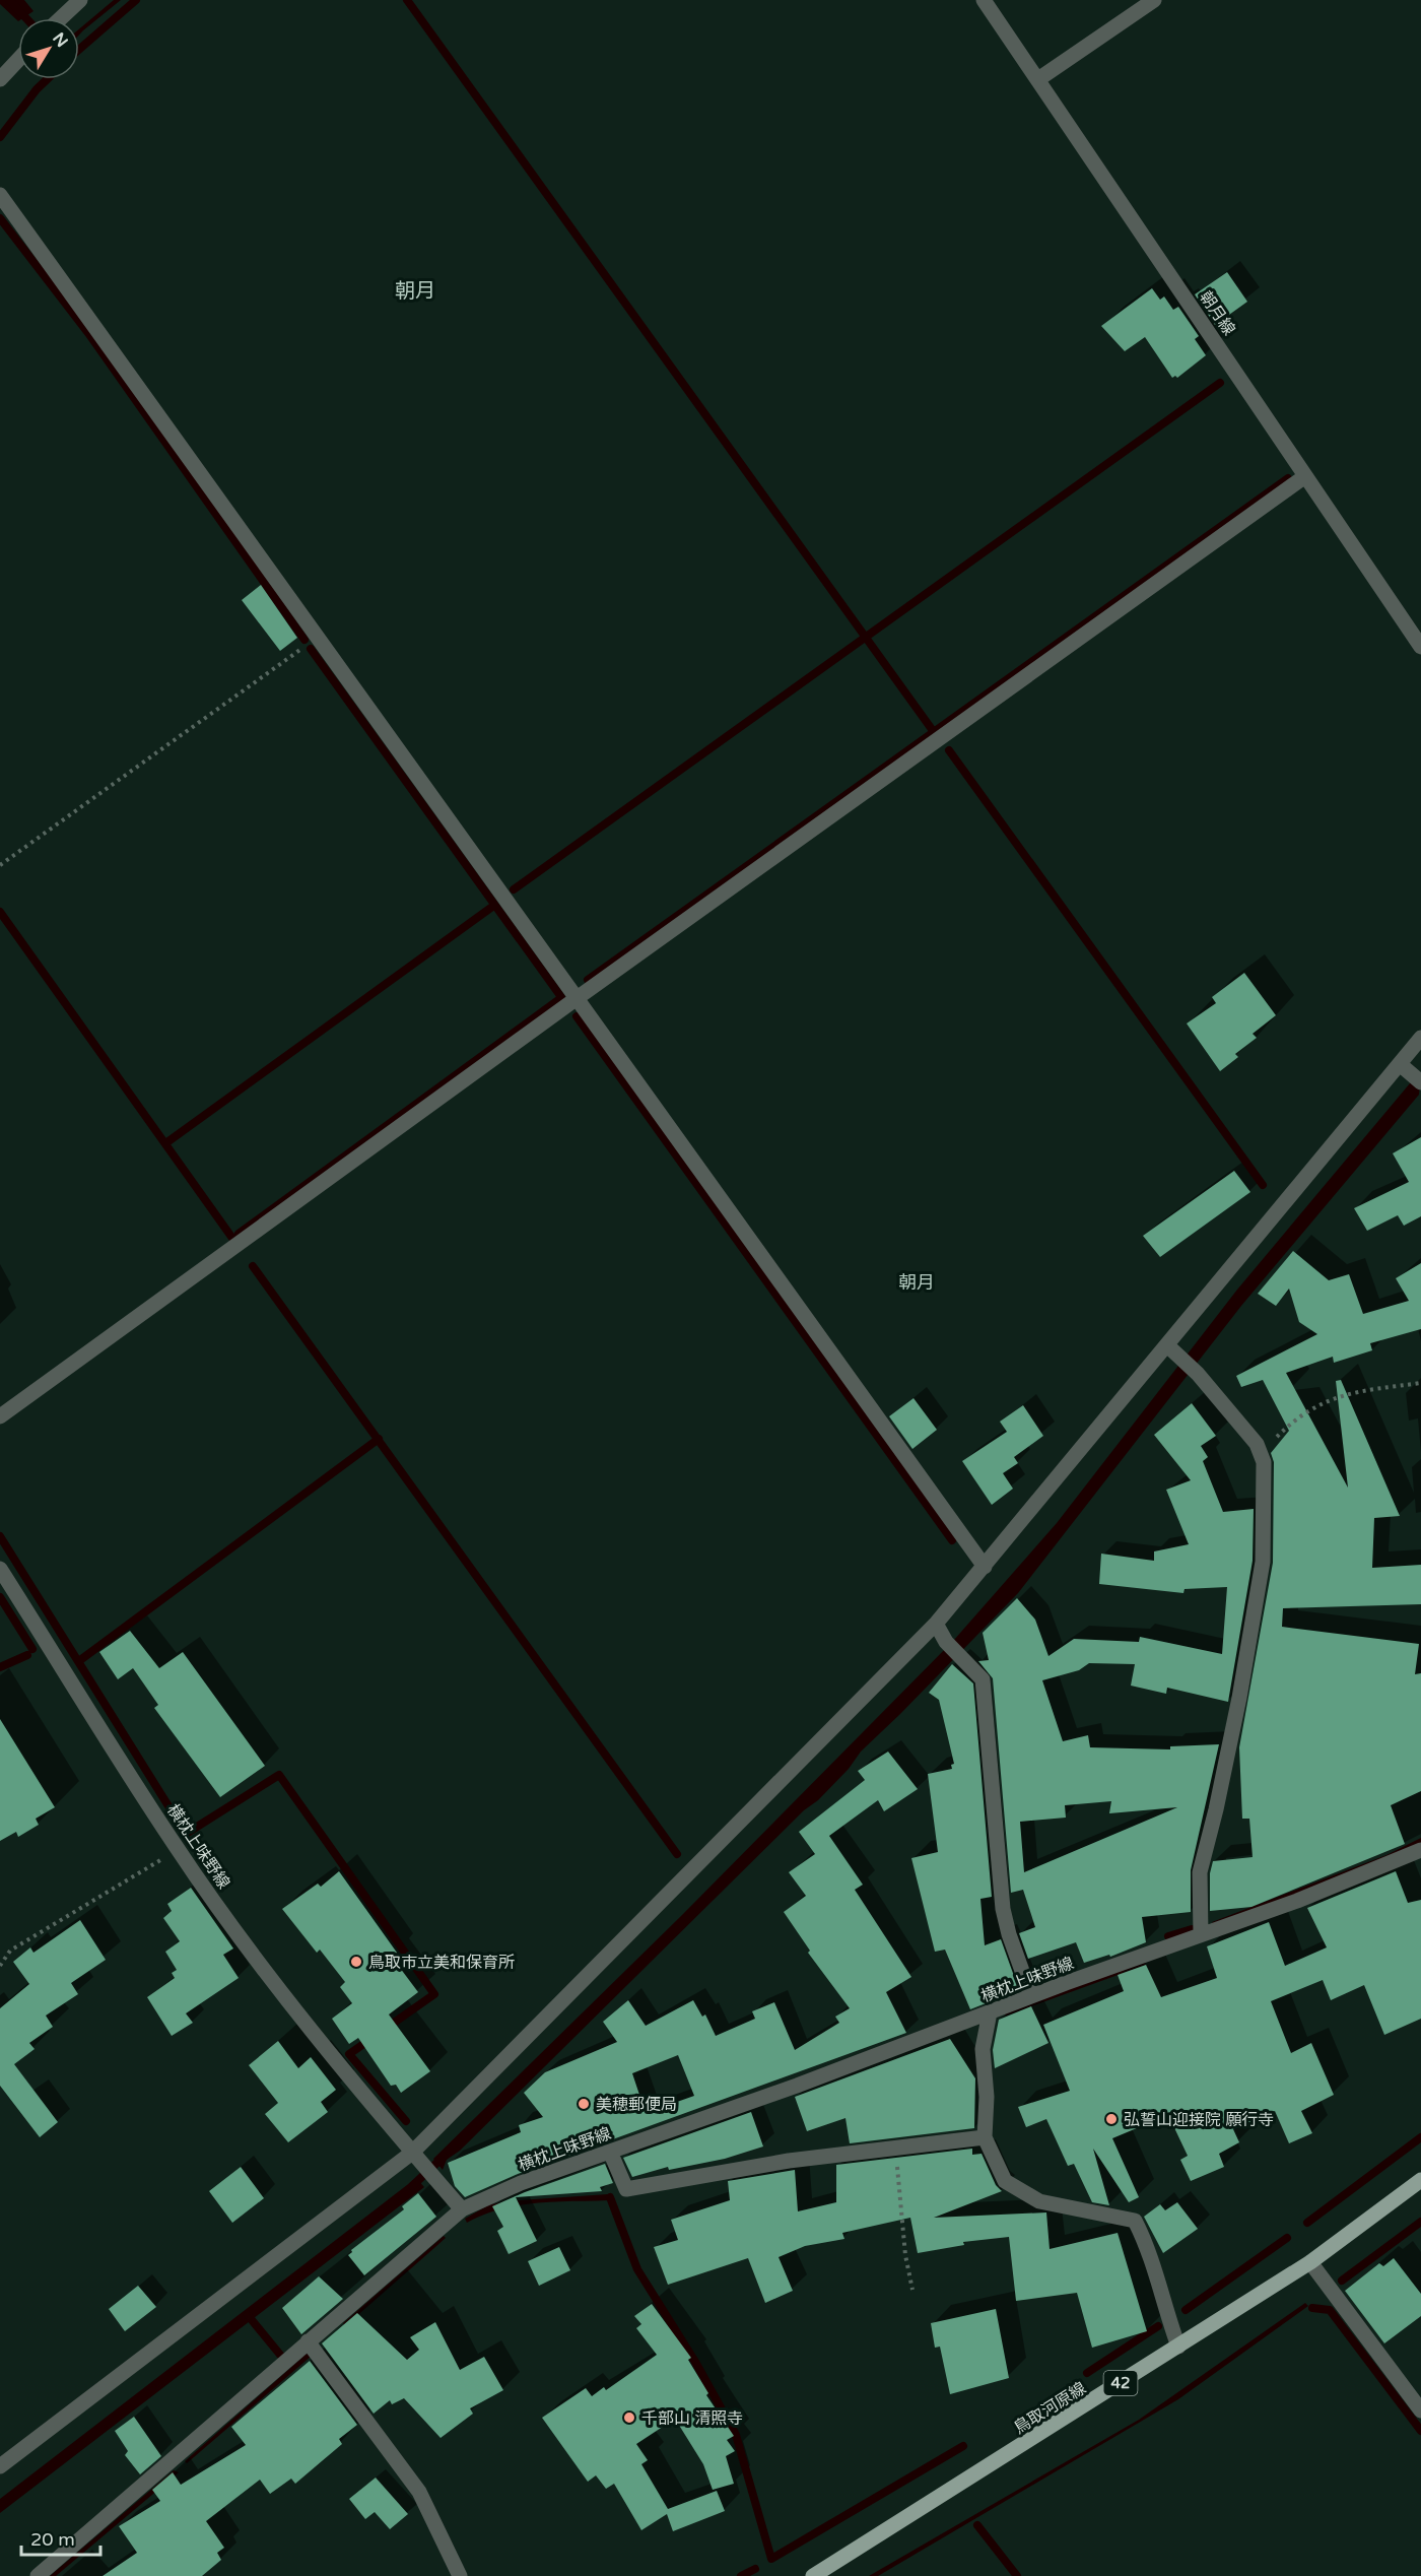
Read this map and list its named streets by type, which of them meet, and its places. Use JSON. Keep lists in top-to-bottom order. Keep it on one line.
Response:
{"streets":{"main road":["42","鳥取河原線"],"street":["朝月線","横枕上味野線"]},"districts":["朝月","朝月"],"places":["鳥取市立美和保育所","美穂郵便局","弘誓山迎接院 願行寺","千部山 清照寺"],"scale_bar":"20 m","north":"top right"}
